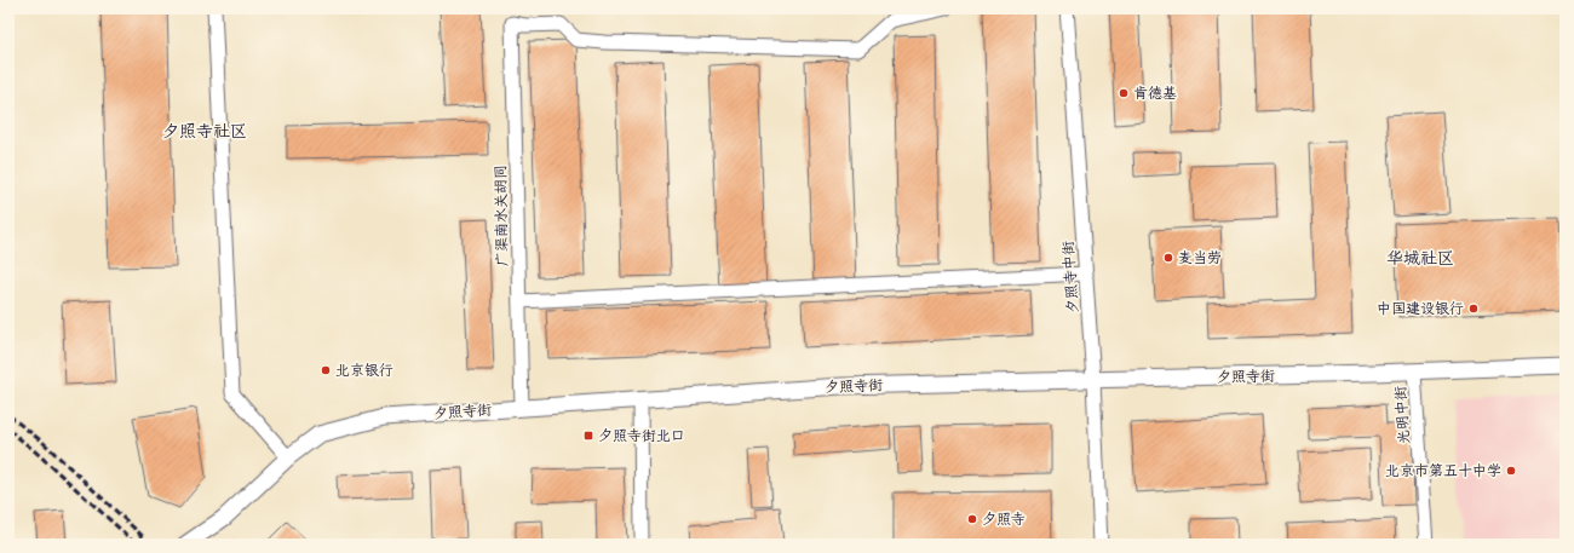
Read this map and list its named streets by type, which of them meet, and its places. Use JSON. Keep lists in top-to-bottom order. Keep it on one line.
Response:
{"streets":{"street":["广渠南水关胡同","夕照寺中街","夕照寺街","光明中街"]},"crossings":[["广渠南水关胡同","夕照寺街"],["夕照寺中街","夕照寺街"],["夕照寺街","光明中街"]],"districts":["夕照寺社区","华城社区"],"places":{"other":["肯德基","麦当劳","中国建设银行","北京银行","北京市第五十中学","夕照寺"],"transit":["夕照寺街北口"]}}
